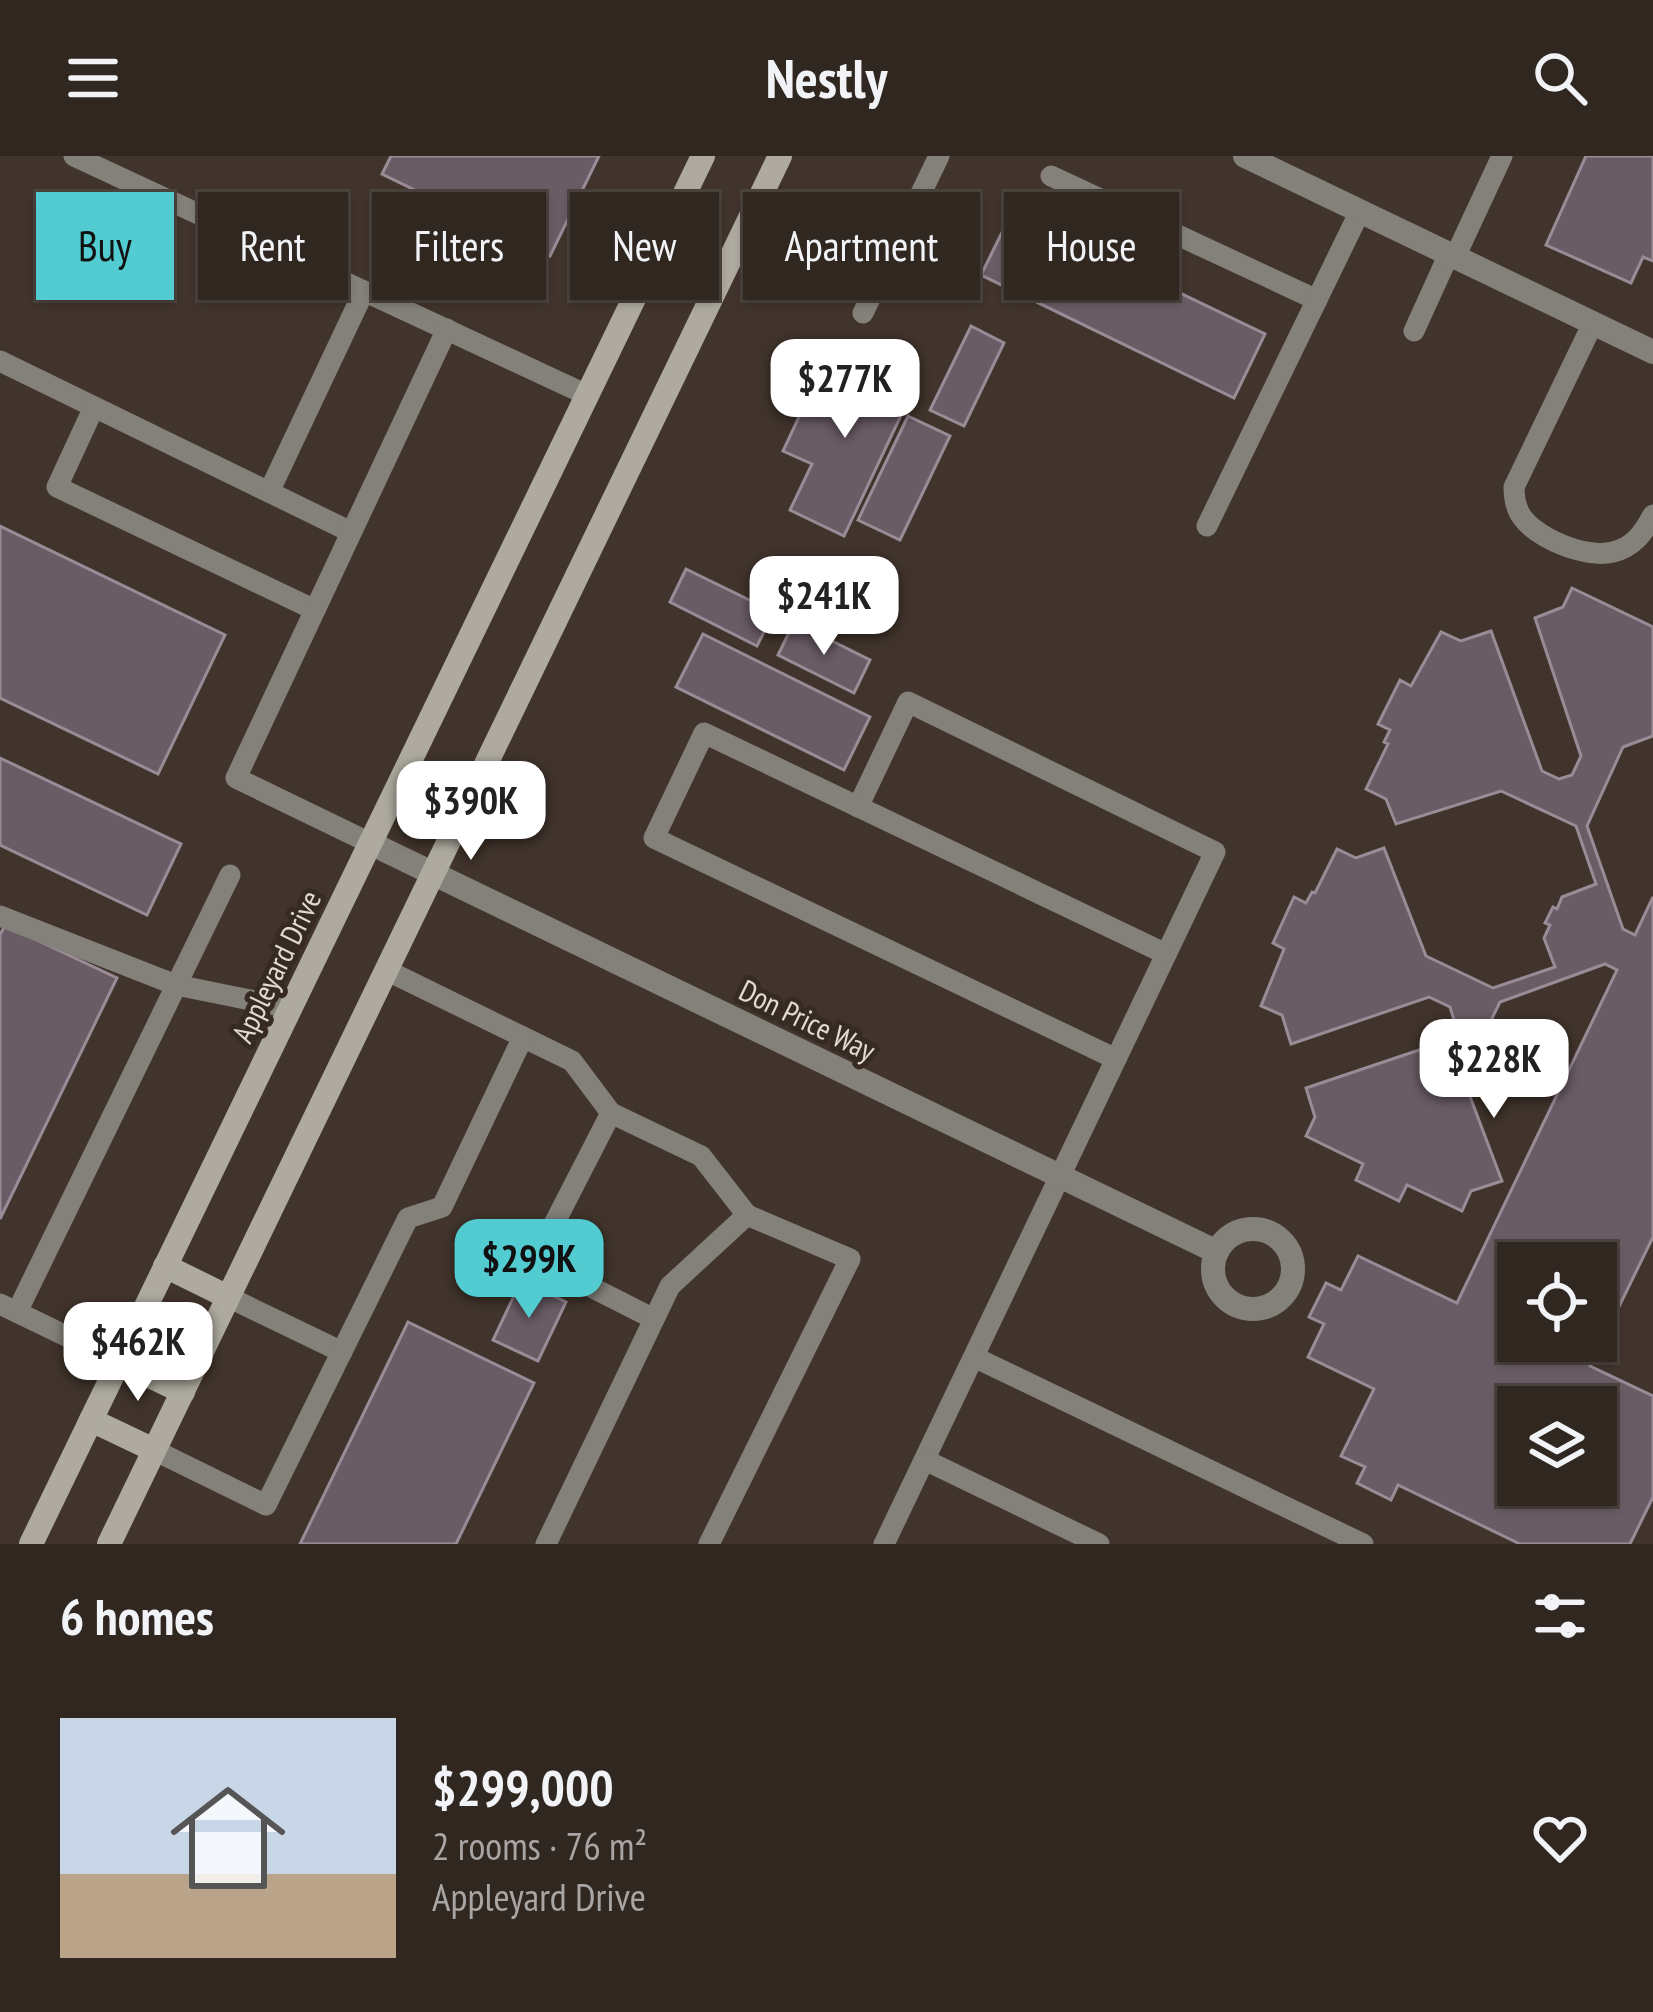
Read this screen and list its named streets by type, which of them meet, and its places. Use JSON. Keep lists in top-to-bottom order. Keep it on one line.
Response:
{"streets":{"street":["Appleyard Drive","Don Price Way"]},"crossings":[["Appleyard Drive","Don Price Way"]],"page":{"header":"Nestly","chip":["Buy","Rent","Filters","New","Apartment","House"],"price":["$277K","$241K","$390K","$228K","$299K","$462K"],"heading":"6 homes","list":[{"name":"$299,000","note":"2 rooms · 76 m² · Appleyard Drive"}]}}
